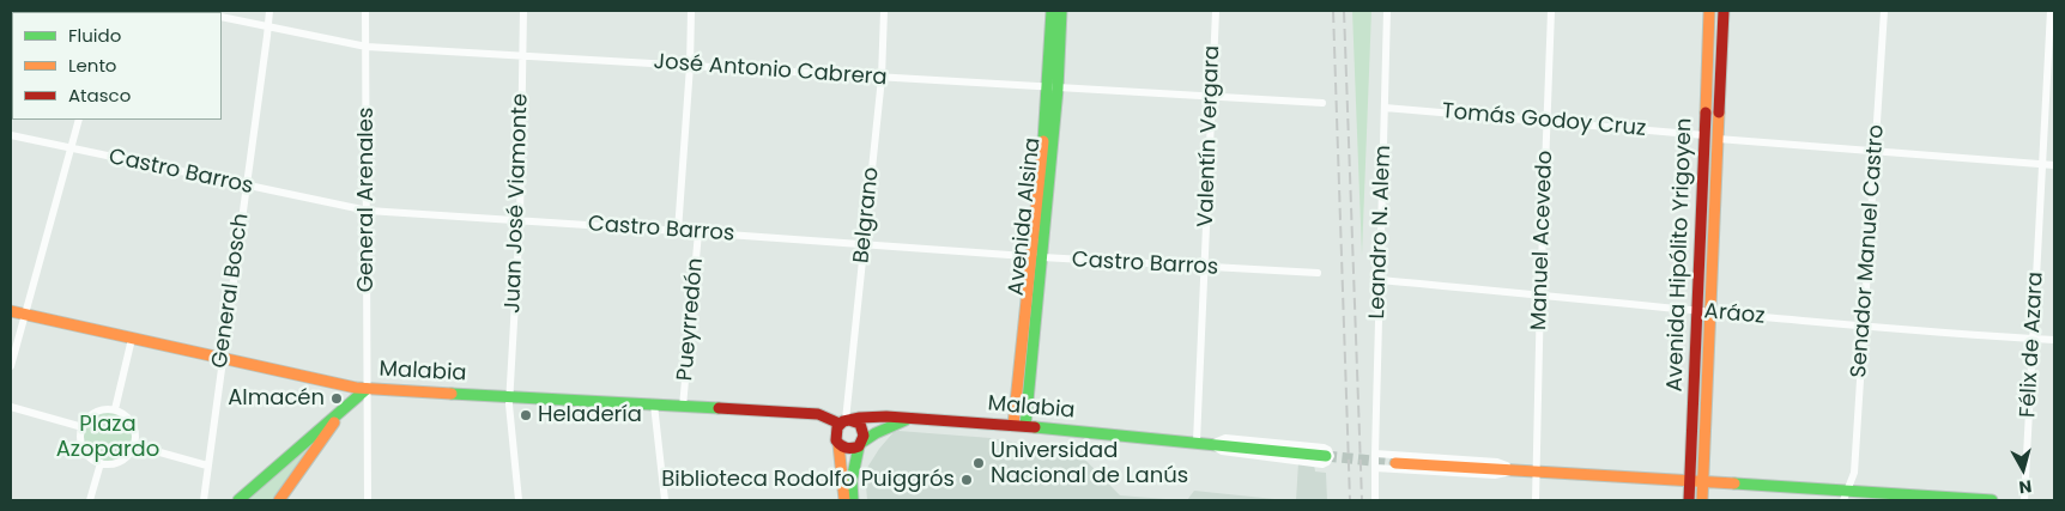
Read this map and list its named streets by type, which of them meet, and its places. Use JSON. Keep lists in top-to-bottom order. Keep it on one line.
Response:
{"streets":{"main road":["Avenida Alsina","Avenida Hipólito Yrigoyen","Malabia"],"street":["José Antonio Cabrera","Tomás Godoy Cruz","Valentín Vergara","Castro Barros","General Arenales","Juan José Viamonte","Belgrano","Leandro N. Alem","Manuel Acevedo","Senador Manuel Castro","General Bosch","Aráoz","Pueyrredón","Félix de Azara"]},"crossings":[["José Antonio Cabrera","Valentín Vergara"],["José Antonio Cabrera","General Arenales"],["José Antonio Cabrera","Juan José Viamonte"],["José Antonio Cabrera","Belgrano"],["José Antonio Cabrera","Avenida Alsina"],["José Antonio Cabrera","General Bosch"],["José Antonio Cabrera","Pueyrredón"],["Tomás Godoy Cruz","Leandro N. Alem"],["Tomás Godoy Cruz","Manuel Acevedo"],["Tomás Godoy Cruz","Avenida Hipólito Yrigoyen"],["Valentín Vergara","Castro Barros"],["Valentín Vergara","Malabia"],["Castro Barros","General Arenales"],["Castro Barros","Juan José Viamonte"],["Castro Barros","Belgrano"],["Castro Barros","Avenida Alsina"],["Castro Barros","General Bosch"],["Castro Barros","Pueyrredón"],["General Arenales","Malabia"],["Juan José Viamonte","Malabia"],["Belgrano","Malabia"],["Avenida Alsina","Malabia"],["Leandro N. Alem","Aráoz"],["Manuel Acevedo","Aráoz"],["Senador Manuel Castro","Aráoz"],["Avenida Hipólito Yrigoyen","Aráoz"],["General Bosch","Malabia"],["Aráoz","Félix de Azara"],["Pueyrredón","Malabia"]],"parks":["Plaza Azopardo"],"places":["Almacén","Heladería","Universidad Nacional de Lanús","Biblioteca Rodolfo Puiggrós"],"legend":["Fluido","Lento","Atasco"],"north":"bottom"}
